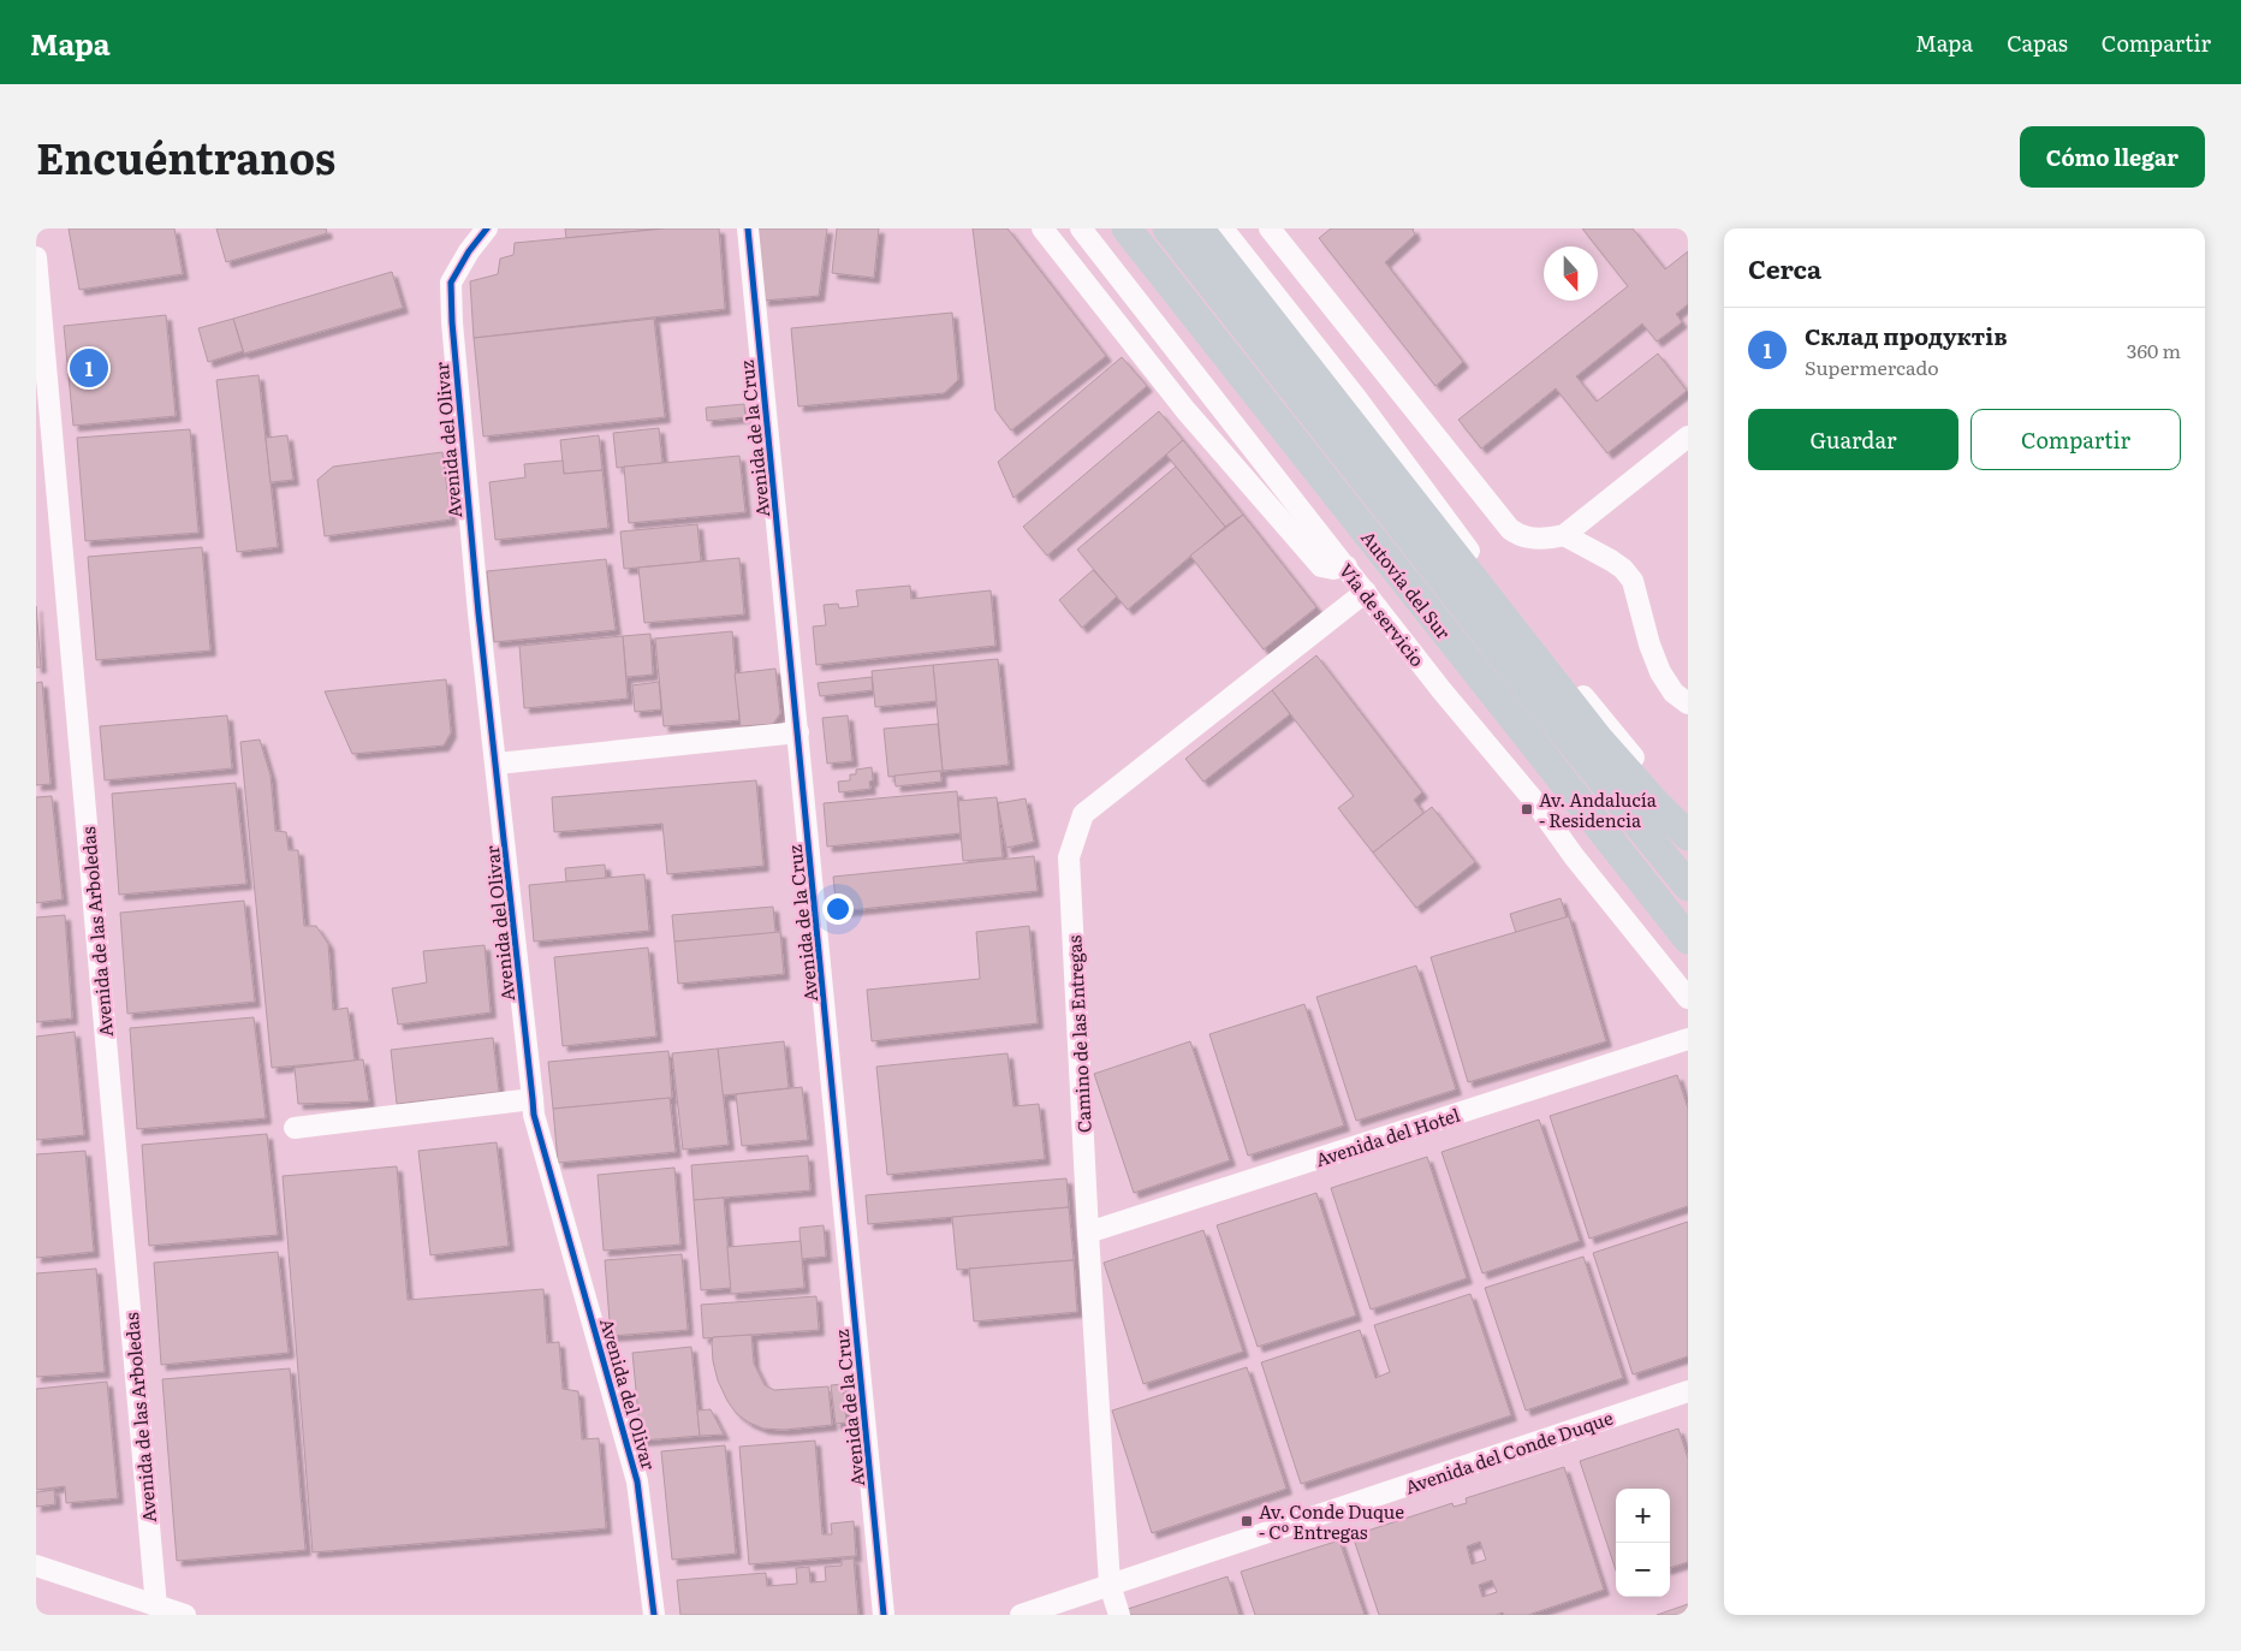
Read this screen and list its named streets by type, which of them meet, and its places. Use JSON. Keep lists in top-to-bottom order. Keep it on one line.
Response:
{"streets":{"highway":["Autovía del Sur"],"street":["Avenida de la Cruz","Avenida del Olivar","Vía de servicio","Avenida de las Arboledas","Camino de las Entregas","Avenida del Hotel","Avenida del Conde Duque"]},"crossings":[["Vía de servicio","Camino de las Entregas"],["Camino de las Entregas","Avenida del Hotel"],["Camino de las Entregas","Avenida del Conde Duque"]],"places":{"transit":["Av. Andalucía - Residencia","Av. Conde Duque - Cº Entregas"]},"north":"bottom","page":{"header":"Mapa","nav":["Mapa","Capas","Compartir"],"title":"Encuéntranos","buttons":["Cómo llegar",["Guardar","Compartir"]],"heading":"Cerca","list":[{"mark":"1","name":"Склад продуктів","note":"Supermercado","value":"360 m"}],"pins":"1","map_buttons":["+","−"]}}
